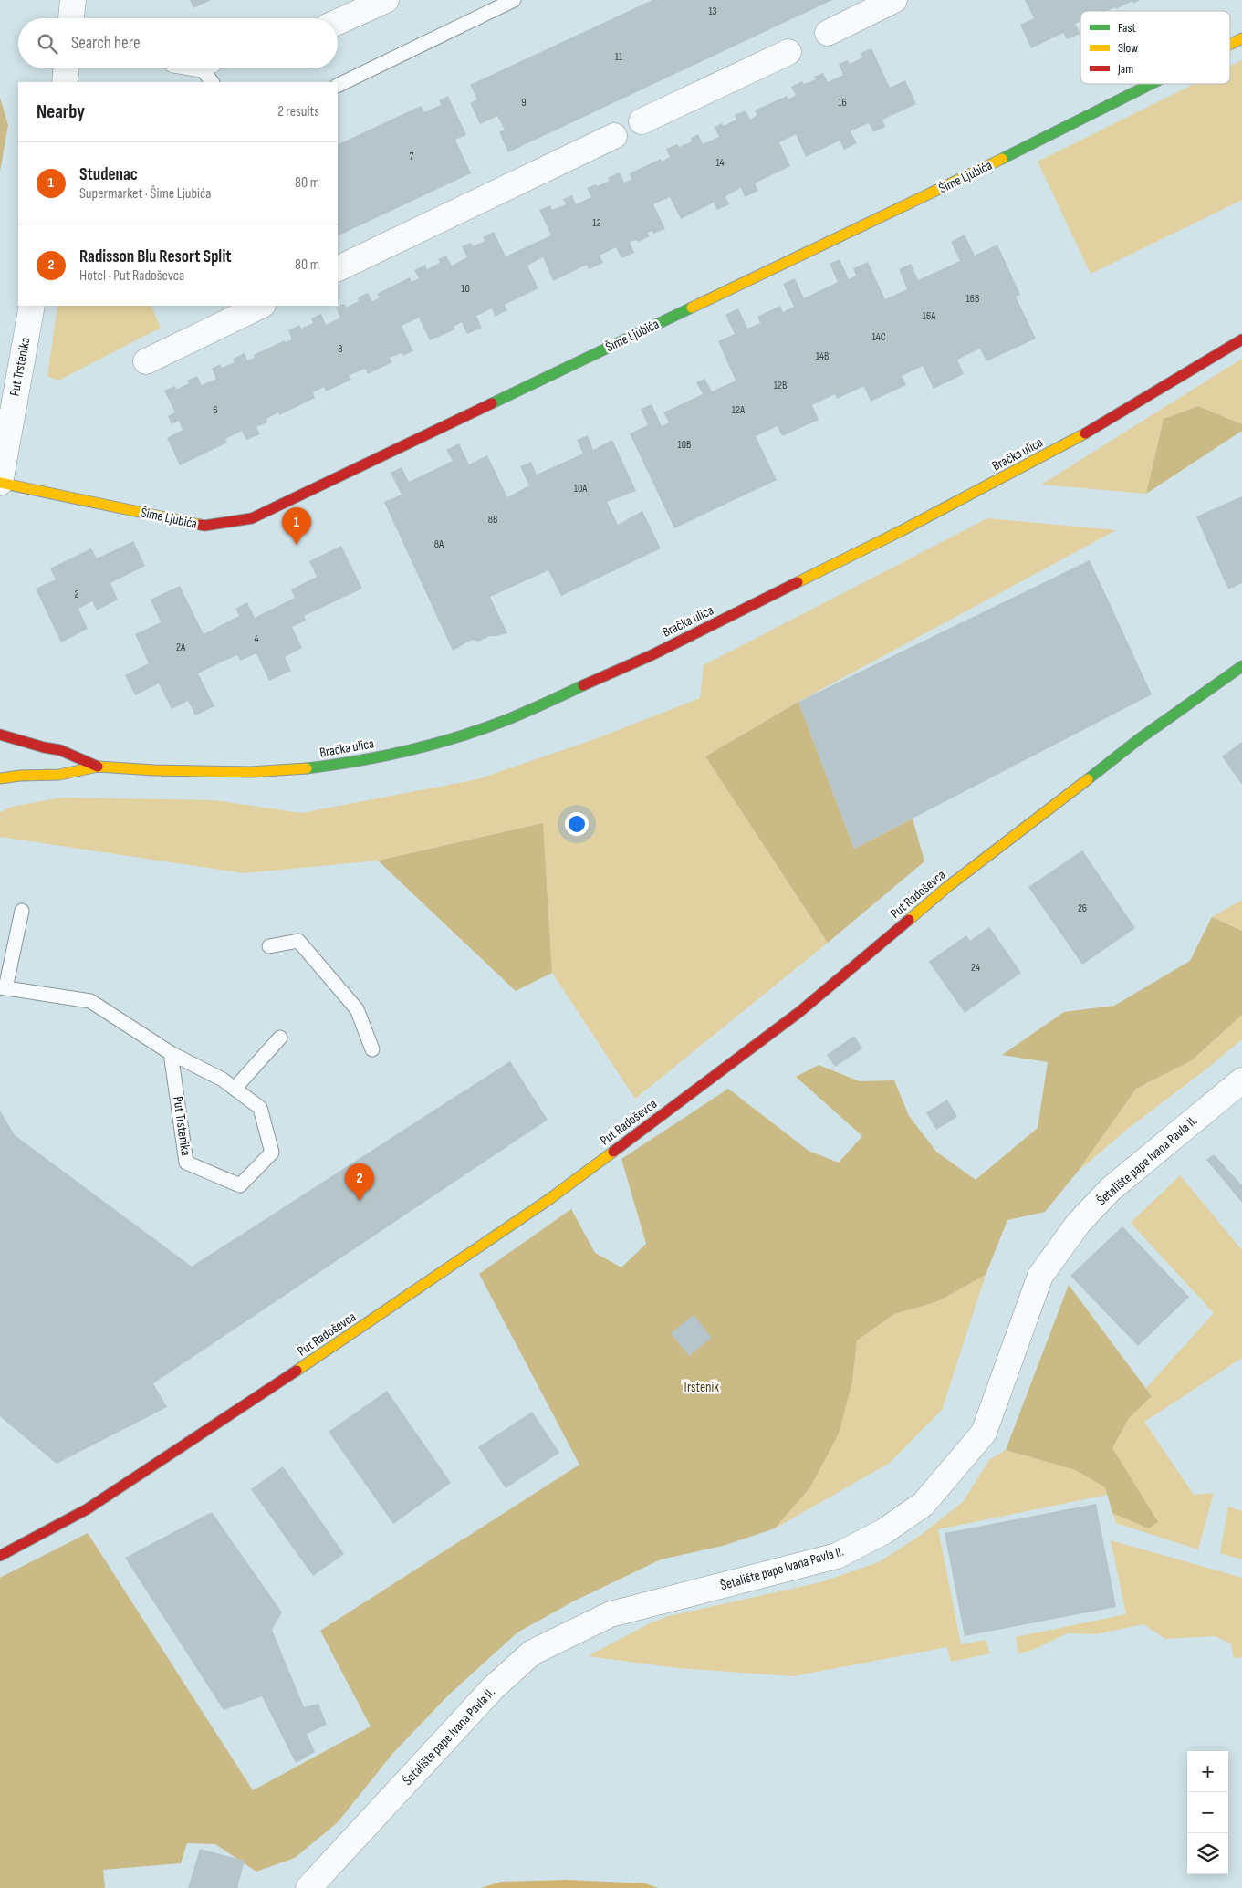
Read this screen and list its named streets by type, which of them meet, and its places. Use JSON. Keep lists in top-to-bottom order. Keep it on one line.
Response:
{"streets":{"street":["Šime Ljubića","Put Trstenika","Bračka ulica","Put Radoševca","Šetalište pape Ivana Pavla II."]},"crossings":[["Šime Ljubića","Put Trstenika"]],"parks":["Trstenik"],"house_numbers":["13","11","9","16","7","14","12","10","16B","16A","14C","8","14B","12B","6","12A","10B","10A","8B","8A","2","4","2A","26","24"],"legend":["Fast","Slow","Jam"],"page":{"search":"Search here","heading":["Nearby","2 results"],"list":[{"mark":"1","name":"Studenac","note":"Supermarket · Šime Ljubića","value":"80 m"},{"mark":"2","name":"Radisson Blu Resort Split","note":"Hotel · Put Radoševca","value":"80 m"}],"pins":["1","2"],"map_buttons":["+","−"]}}
